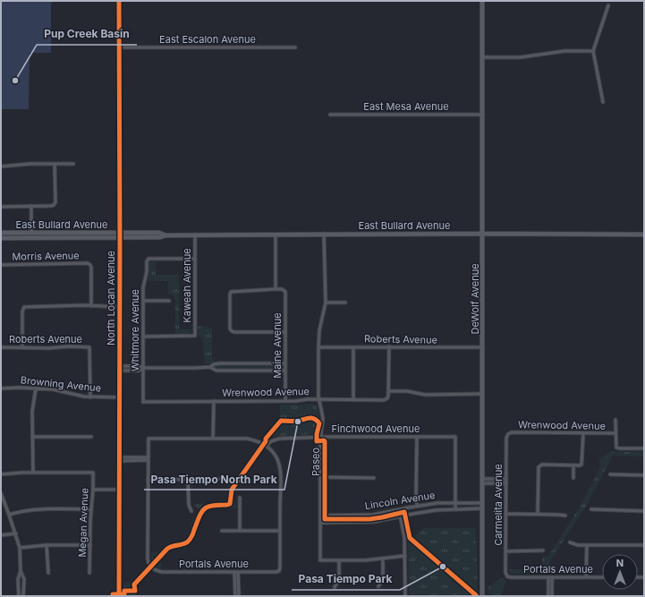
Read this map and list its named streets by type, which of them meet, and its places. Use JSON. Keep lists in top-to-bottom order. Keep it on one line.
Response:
{"streets":{"street":["East Escalon Avenue","East Mesa Avenue","East Bullard Avenue","Morris Avenue","Kaweah Avenue","North Locan Avenue","DeWolf Avenue","Whitmore Avenue","Roberts Avenue","Maine Avenue","Browning Avenue","Wrenwood Avenue","Finchwood Avenue","Lincoln Avenue","Carmelita Avenue","Megan Avenue","Portals Avenue"],"cycle path":["Paseo"]},"crossings":[["East Escalon Avenue","North Locan Avenue"],["East Mesa Avenue","DeWolf Avenue"],["East Bullard Avenue","Kaweah Avenue"],["East Bullard Avenue","North Locan Avenue"],["East Bullard Avenue","DeWolf Avenue"],["Kaweah Avenue","Whitmore Avenue"],["North Locan Avenue","Browning Avenue"],["DeWolf Avenue","Roberts Avenue"],["DeWolf Avenue","Lincoln Avenue"],["Whitmore Avenue","Wrenwood Avenue"],["Roberts Avenue","Browning Avenue"],["Maine Avenue","Wrenwood Avenue"],["Wrenwood Avenue","Carmelita Avenue"],["Finchwood Avenue","Lincoln Avenue"],["Carmelita Avenue","Portals Avenue"]],"places":["Pup Creek Basin","Pasa Tiempo North Park","Pasa Tiempo Park"],"north":"top"}
